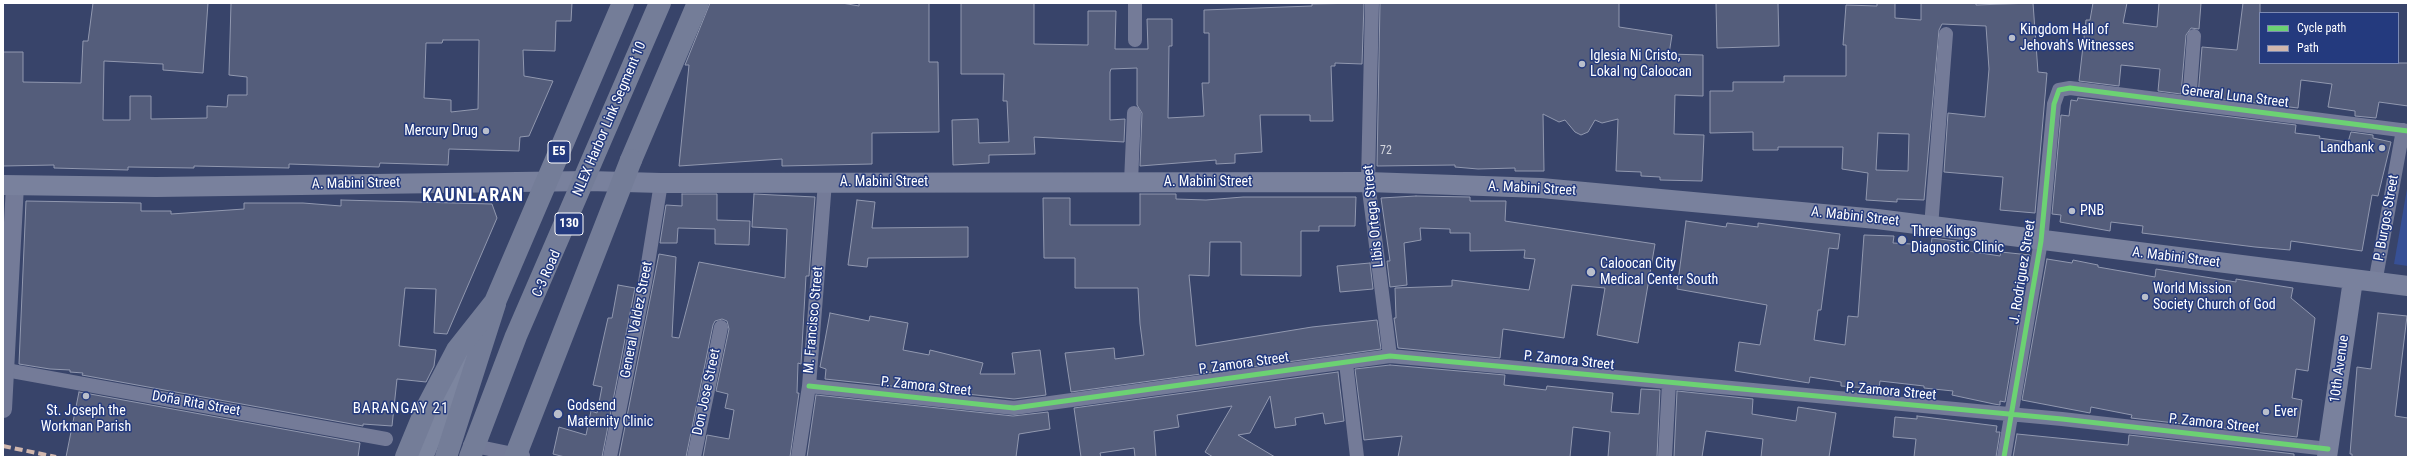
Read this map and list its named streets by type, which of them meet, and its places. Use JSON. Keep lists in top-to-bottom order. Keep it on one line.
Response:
{"streets":{"highway":["NLEX Harbor Link Segment 10","E5"],"main road":["A. Mabini Street","130","C-3 Road","10th Avenue"],"street":["General Luna Street","Libis Ortega Street","P. Burgos Street","J. Rodriguez Street","General Valdez Street","M. Francisco Street","P. Zamora Street","Don Jose Street","Doña Rita Street"]},"crossings":[["General Luna Street","P. Burgos Street"],["General Luna Street","J. Rodriguez Street"],["NLEX Harbor Link Segment 10","C-3 Road"],["A. Mabini Street","Libis Ortega Street"],["A. Mabini Street","P. Burgos Street"],["A. Mabini Street","J. Rodriguez Street"],["A. Mabini Street","C-3 Road"],["A. Mabini Street","General Valdez Street"],["A. Mabini Street","M. Francisco Street"],["A. Mabini Street","10th Avenue"],["Libis Ortega Street","P. Zamora Street"],["J. Rodriguez Street","P. Zamora Street"],["M. Francisco Street","P. Zamora Street"],["P. Zamora Street","10th Avenue"]],"districts":["KAUNLARAN","BARANGAY 21"],"places":["Kingdom Hall of Jehovah's Witnesses","Iglesia Ni Cristo, Lokal ng Caloocan","Mercury Drug","Landbank","PNB","Three Kings Diagnostic Clinic","Caloocan City Medical Center South","World Mission Society Church of God","St. Joseph the Workman Parish","Ever","Godsend Maternity Clinic"],"house_numbers":["72"],"legend":["Cycle path","Path"]}
